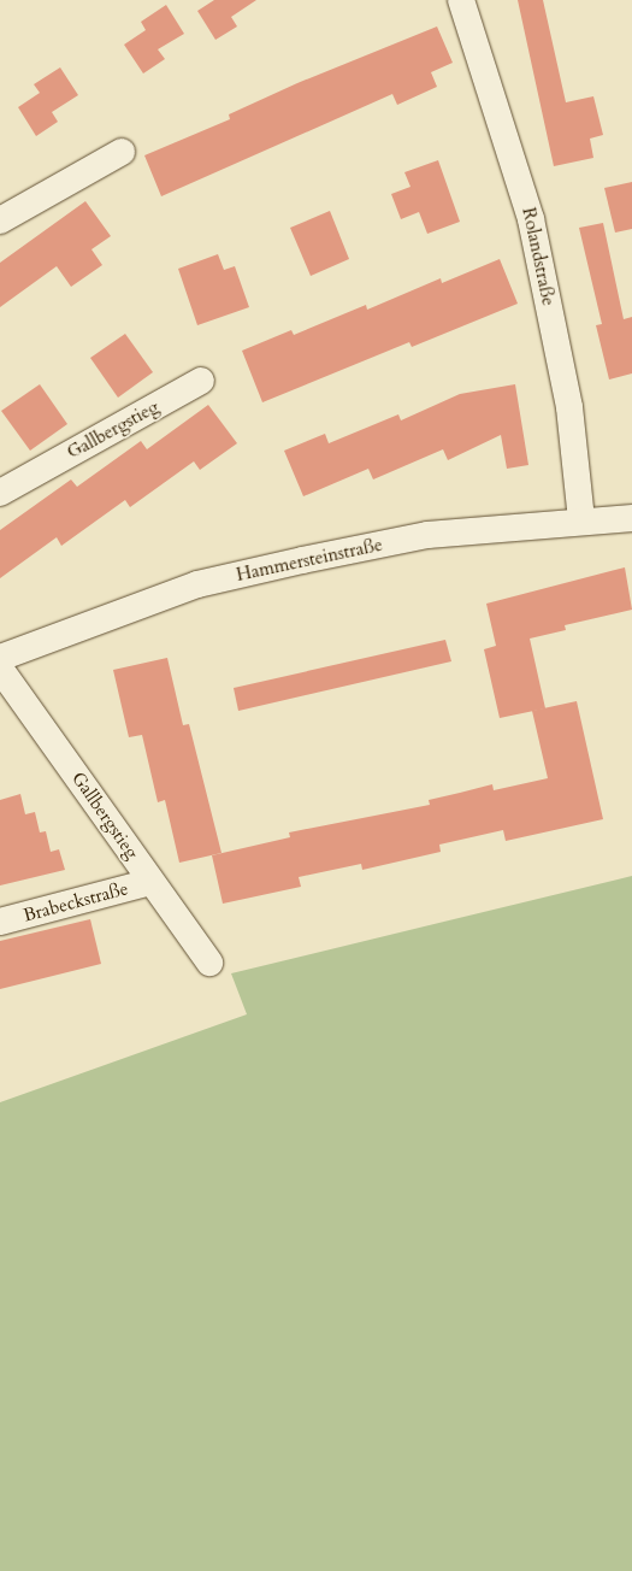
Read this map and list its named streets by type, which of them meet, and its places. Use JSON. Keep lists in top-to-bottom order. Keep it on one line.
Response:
{"streets":{"street":["Rolandstraße","Gallbergstieg","Hammersteinstraße","Brabeckstraße"]},"crossings":[["Rolandstraße","Hammersteinstraße"],["Gallbergstieg","Brabeckstraße"]]}
